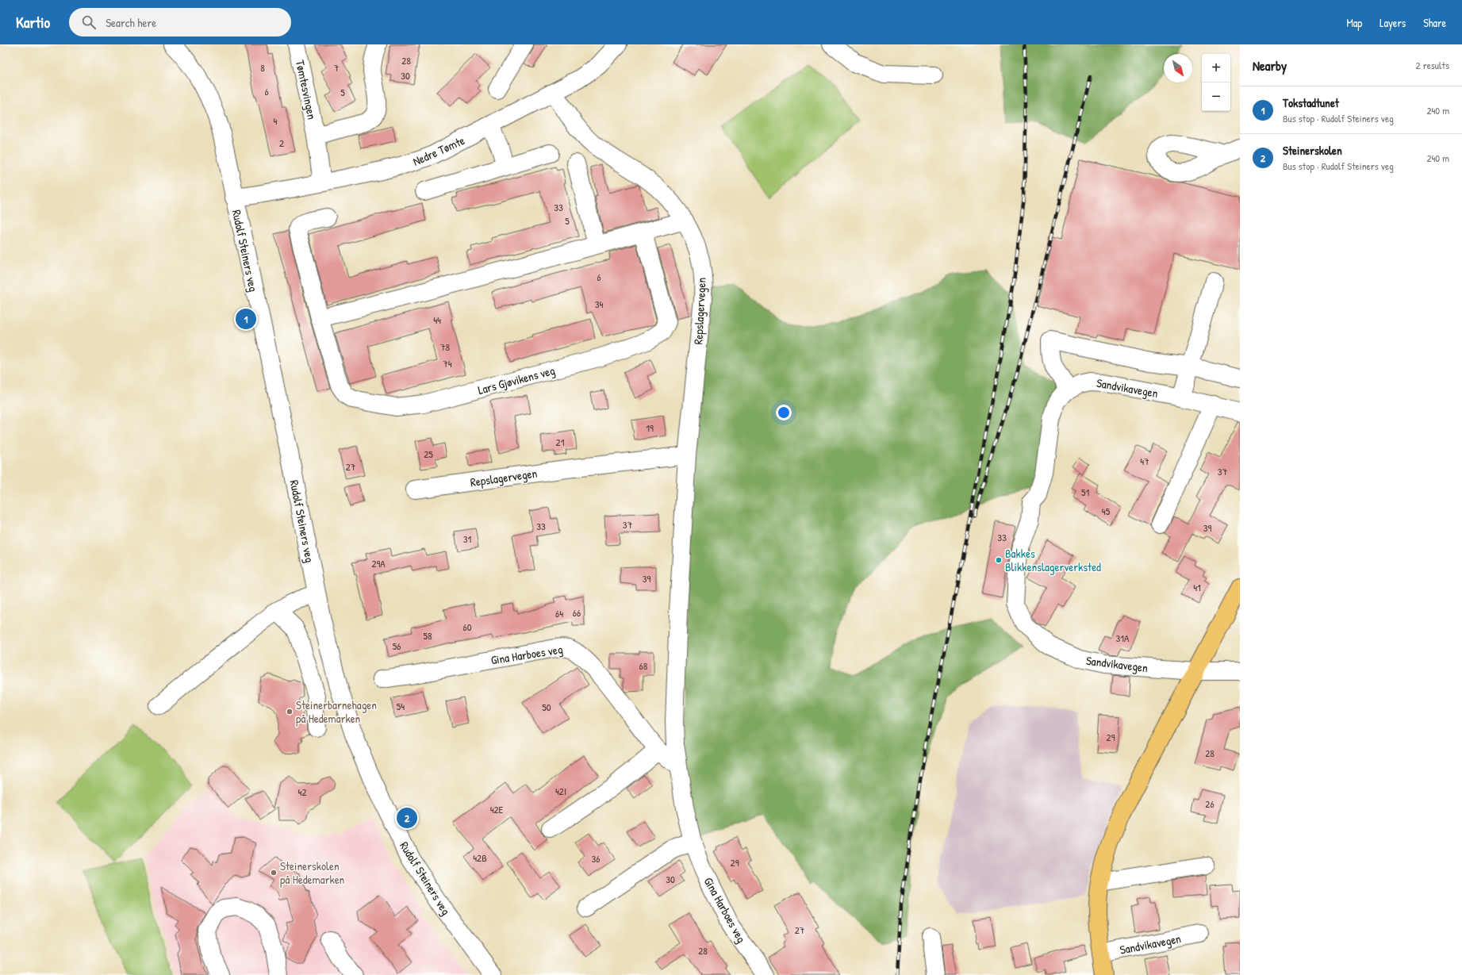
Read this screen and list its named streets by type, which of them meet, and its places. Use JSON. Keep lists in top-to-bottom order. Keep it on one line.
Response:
{"streets":{"street":["Tømtesvingen","Nedre Tømte","Rudolf Steiners veg","Repslagervegen","Lars Gjøvikens veg","Sandvikavegen","Gina Harboes veg"]},"crossings":[["Tømtesvingen","Nedre Tømte"],["Nedre Tømte","Rudolf Steiners veg"],["Nedre Tømte","Repslagervegen"],["Repslagervegen","Gina Harboes veg"]],"places":["Bakkes Blikkenslagerverksted","Steinerbarnehagen på Hedemarken","Steinerskolen på Hedemarken"],"house_numbers":["28","8","7","30","6","5","4","2","33","5","6","34","44","78","74","19","21","25","47","27","37","51","45","37","33","39","33","31","29A","39","41","66","64","60","58","31A","56","68","54","50","29","28","42I","42","26","42E","42B","36","29","30","27","28"],"north":"bottom right","page":{"header":"Kartio","search":"Search here","nav":["Map","Layers","Share"],"heading":["Nearby","2 results"],"map_buttons":["+","−"],"list":[{"mark":"1","name":"Tokstadtunet","note":"Bus stop · Rudolf Steiners veg","value":"240 m"},{"mark":"2","name":"Steinerskolen","note":"Bus stop · Rudolf Steiners veg","value":"240 m"}],"pins":["1","2"]}}
